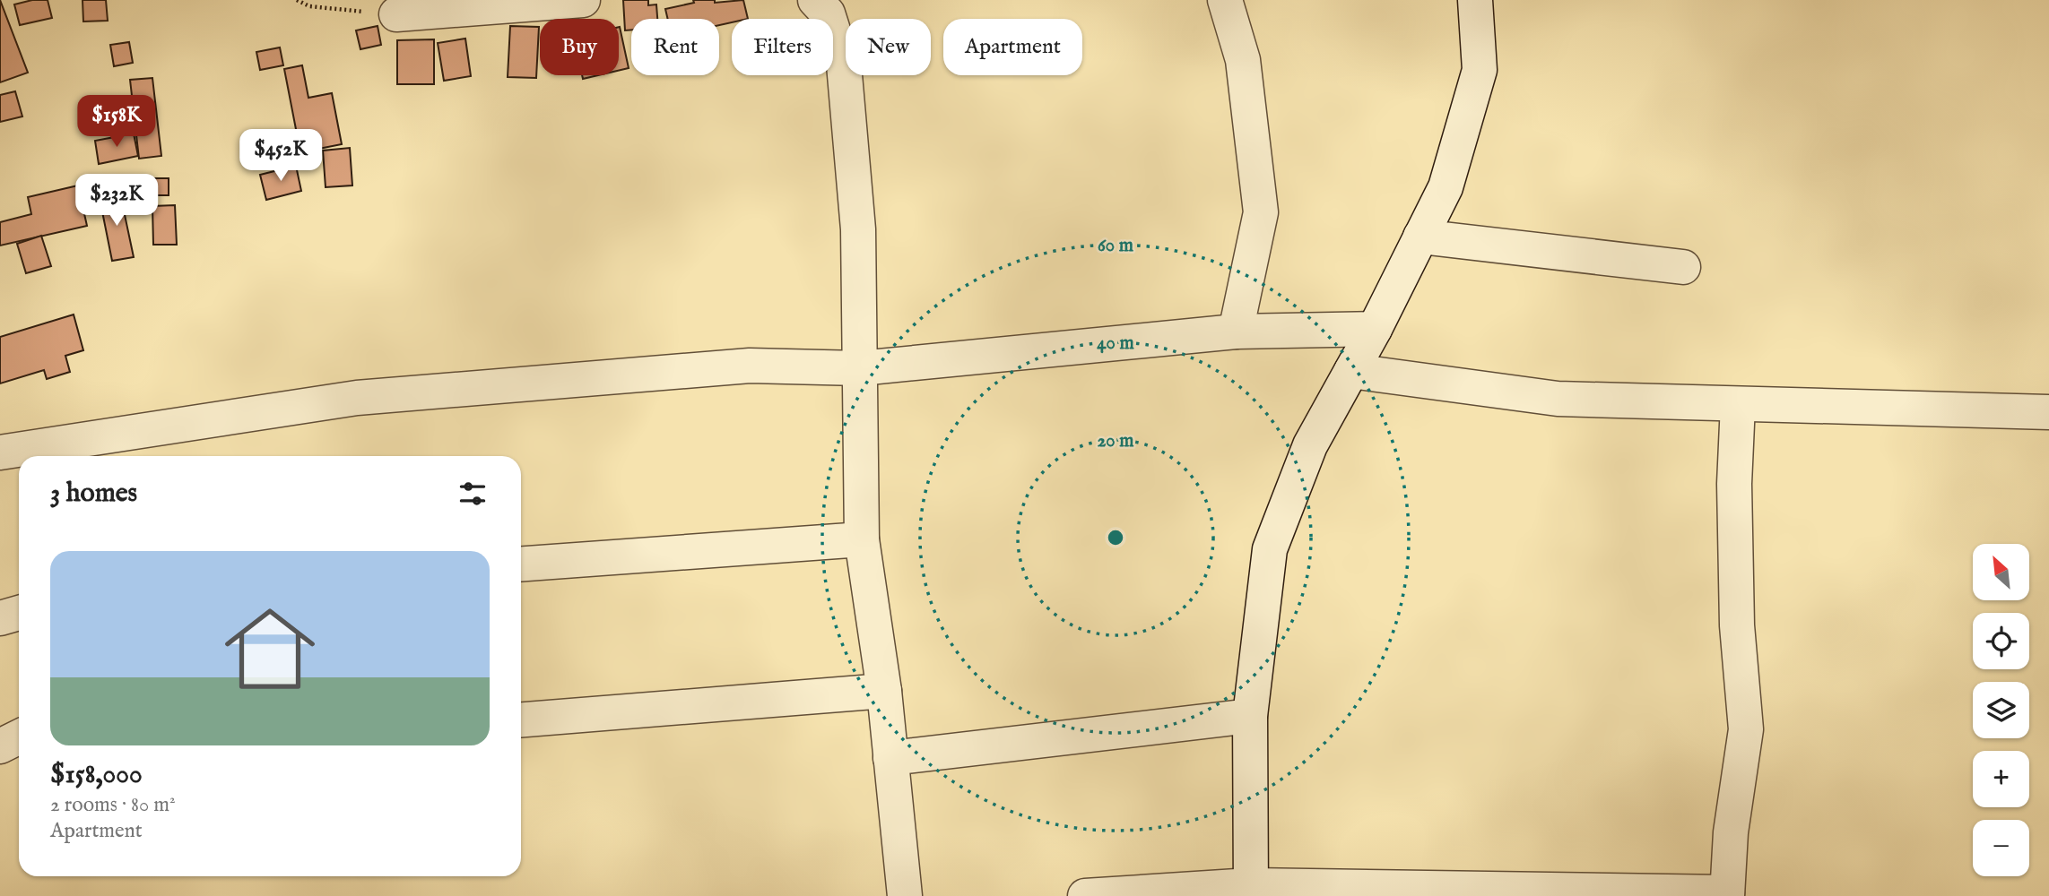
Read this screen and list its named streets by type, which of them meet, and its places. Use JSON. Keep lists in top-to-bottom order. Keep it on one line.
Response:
{"north":"top left","page":{"chip":["Buy","Rent","Filters","New","Apartment"],"price":["$158K","$452K","$232K"],"heading":"3 homes","list":[{"name":"$158,000","note":"2 rooms · 80 m² · Apartment"}],"map_buttons":["+","−"]},"rings":["60 m","40 m","20 m"]}
